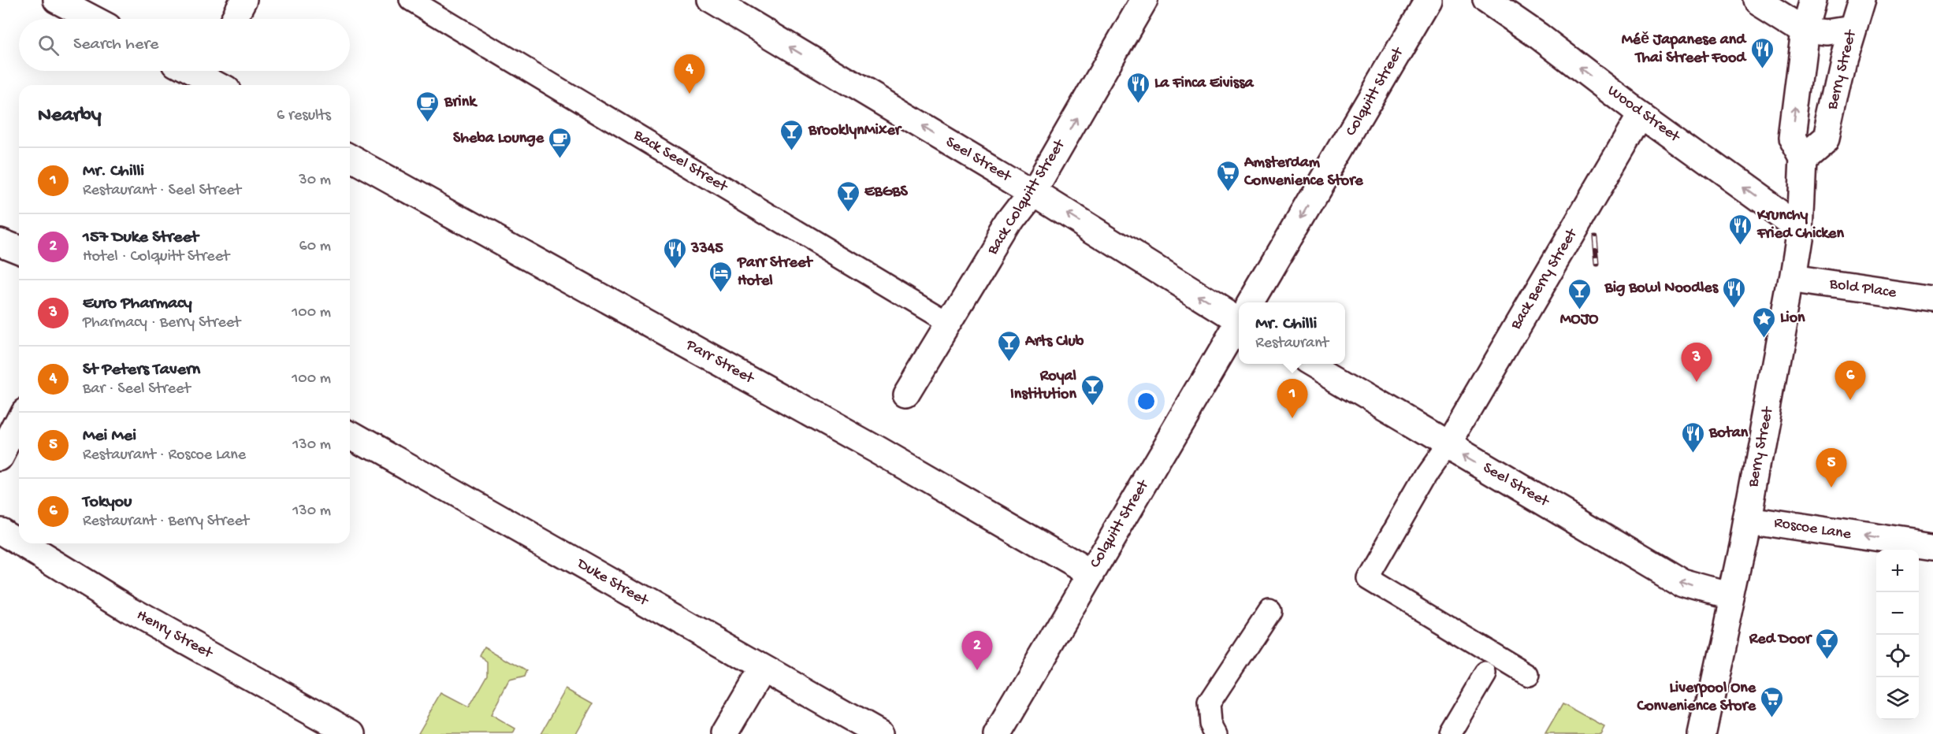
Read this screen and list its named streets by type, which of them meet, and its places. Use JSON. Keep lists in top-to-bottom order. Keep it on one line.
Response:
{"streets":{"street":["Berry Street","Colquitt Street","Wood Street","Seel Street","Back Colquitt Street","Back Berry Street","Bold Place","Parr Street","Roscoe Lane","Duke Street","Henry Street"],"lane":["Back Seel Street"]},"crossings":[["Berry Street","Wood Street"],["Berry Street","Seel Street"],["Berry Street","Bold Place"],["Berry Street","Roscoe Lane"],["Colquitt Street","Parr Street"],["Wood Street","Back Berry Street"],["Seel Street","Back Colquitt Street"],["Seel Street","Back Berry Street"],["Back Seel Street","Back Colquitt Street"]],"one_way":["Colquitt Street","Wood Street","Seel Street","Back Colquitt Street","Roscoe Lane"],"places":{"restaurant":["Méě Japanese and Thai Street Food","La Finca Eivissa","Krunchy Fried Chicken","3345","Big Bowl Noodles","Botan"],"cafe":["Brink","Sheba Lounge"],"bar":["BrooklynMixer","EBGBS","MOJO","Arts Club","Royal Institution","Red Door"],"supermarket":["Amsterdam Convenience Store","Liverpool One Convenience Store"],"hotel":["Parr Street Hotel"],"place":["Lion"]},"page":{"search":"Search here","pins":["4","3","6","1","5","2"],"heading":["Nearby","6 results"],"list":[{"mark":"1","name":"Mr. Chilli","note":"Restaurant · Seel Street","value":"30 m"},{"mark":"2","name":"157 Duke Street","note":"Hotel · Colquitt Street","value":"60 m"},{"mark":"3","name":"Euro Pharmacy","note":"Pharmacy · Berry Street","value":"100 m"},{"mark":"4","name":"St Peters Tavern","note":"Bar · Seel Street","value":"100 m"},{"mark":"5","name":"Mei Mei","note":"Restaurant · Roscoe Lane","value":"130 m"},{"mark":"6","name":"Tokyou","note":"Restaurant · Berry Street","value":"130 m"}],"popup":["Mr. Chilli","Restaurant"],"map_buttons":["+","−"]}}
